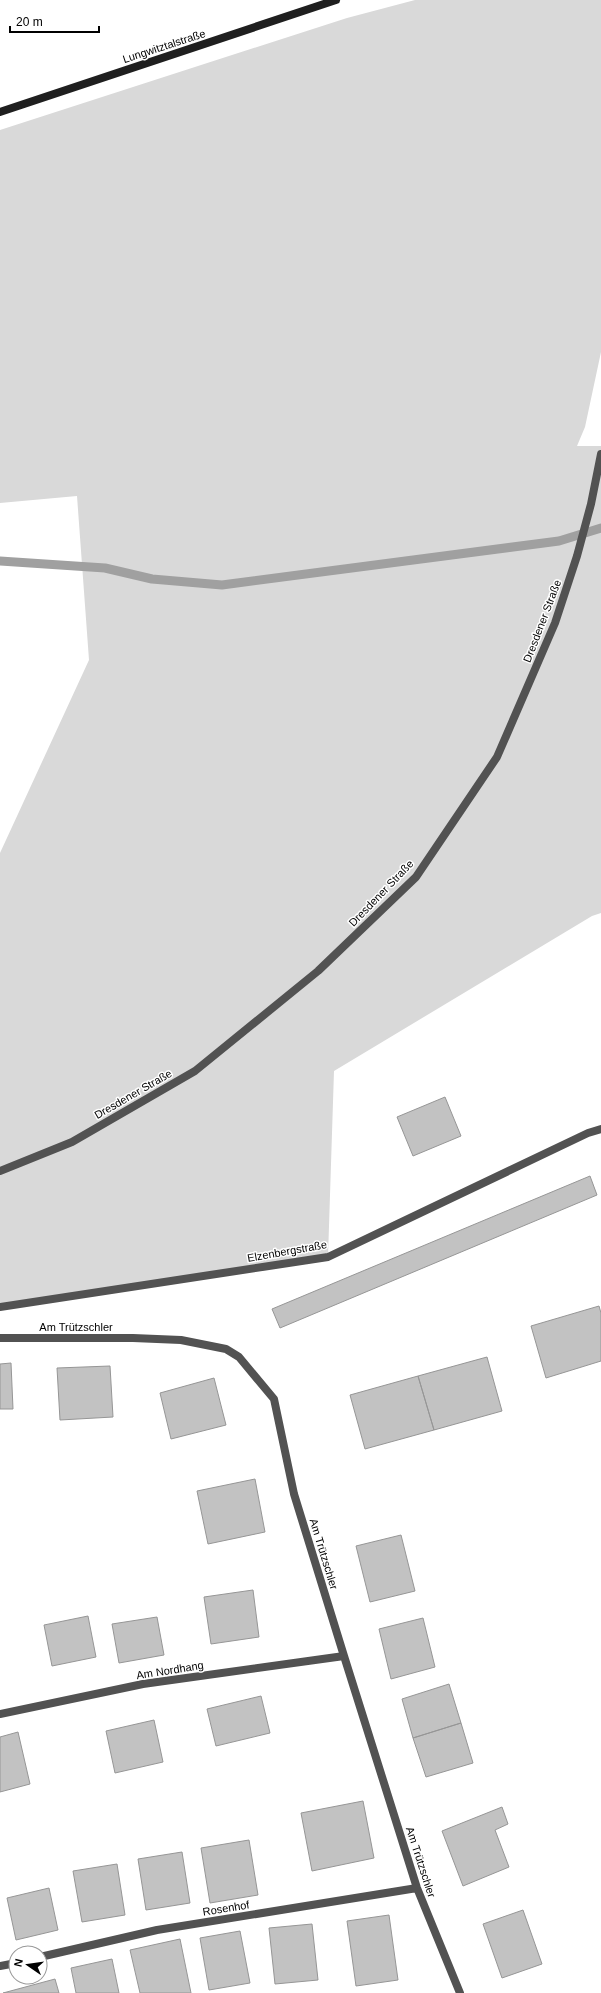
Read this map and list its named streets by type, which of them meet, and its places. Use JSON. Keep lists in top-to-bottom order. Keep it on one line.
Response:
{"streets":{"main road":["Lungwitztalstraße"],"street":["Dresdener Straße","Elzenbergstraße","Am Trützschler","Am Nordhang","Rosenhof"]},"crossings":[["Am Trützschler","Am Nordhang"],["Am Trützschler","Rosenhof"]],"scale_bar":"20 m","north":"left"}
